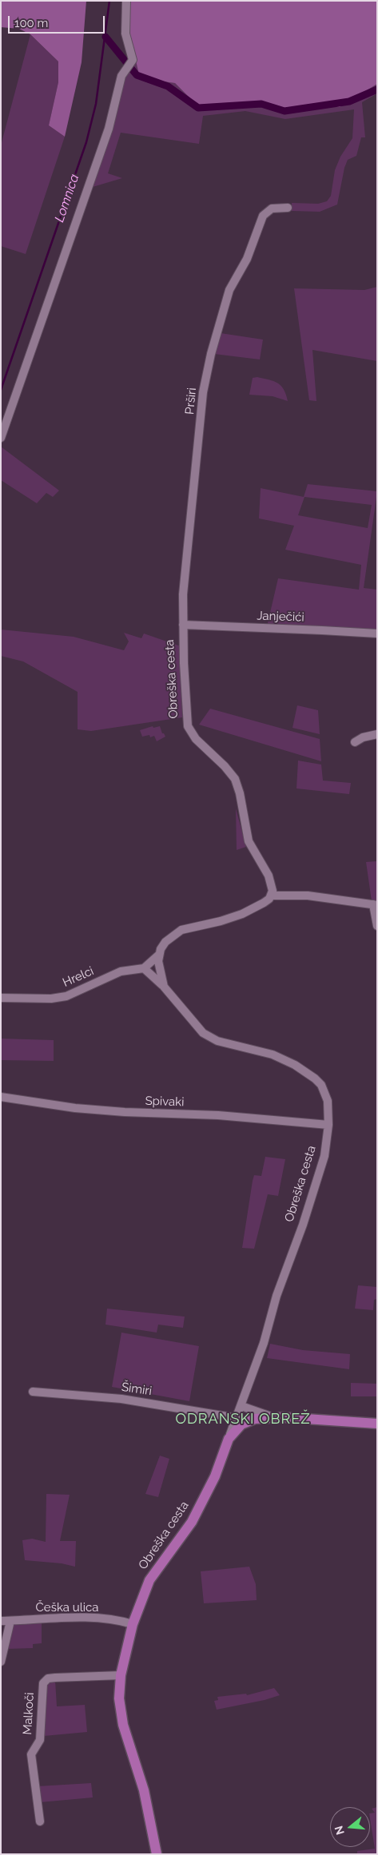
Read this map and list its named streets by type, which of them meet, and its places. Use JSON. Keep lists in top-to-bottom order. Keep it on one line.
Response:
{"streets":{"main road":["Obreška cesta"],"street":["Prširi","Janječići","Hrelci","Spivaki","Šimiri","Češka ulica","Malkoči"]},"crossings":[["Prširi","Janječići"],["Prširi","Obreška cesta"],["Janječići","Obreška cesta"],["Obreška cesta","Spivaki"],["Obreška cesta","Šimiri"],["Obreška cesta","Češka ulica"],["Obreška cesta","Malkoči"]],"districts":["ODRANSKI OBREŽ"],"water":["Lomnica"],"scale_bar":"100 m","north":"left"}
